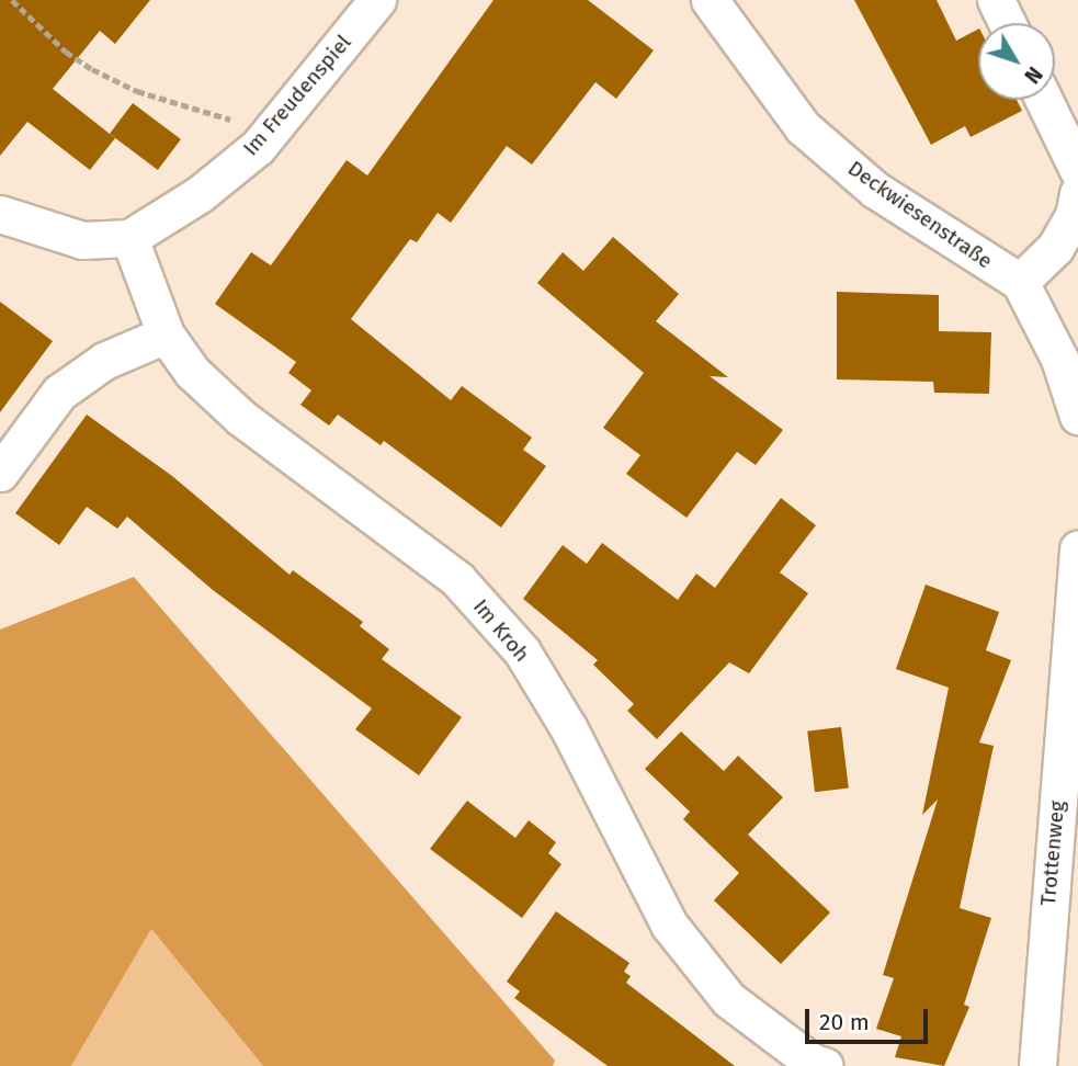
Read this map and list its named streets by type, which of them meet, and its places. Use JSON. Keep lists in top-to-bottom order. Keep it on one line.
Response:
{"streets":{"street":["Im Freudenspiel","Deckwiesenstraße","Im Kroh","Trottenweg"]},"crossings":[["Im Freudenspiel","Im Kroh"]],"scale_bar":"20 m","north":"bottom right"}
